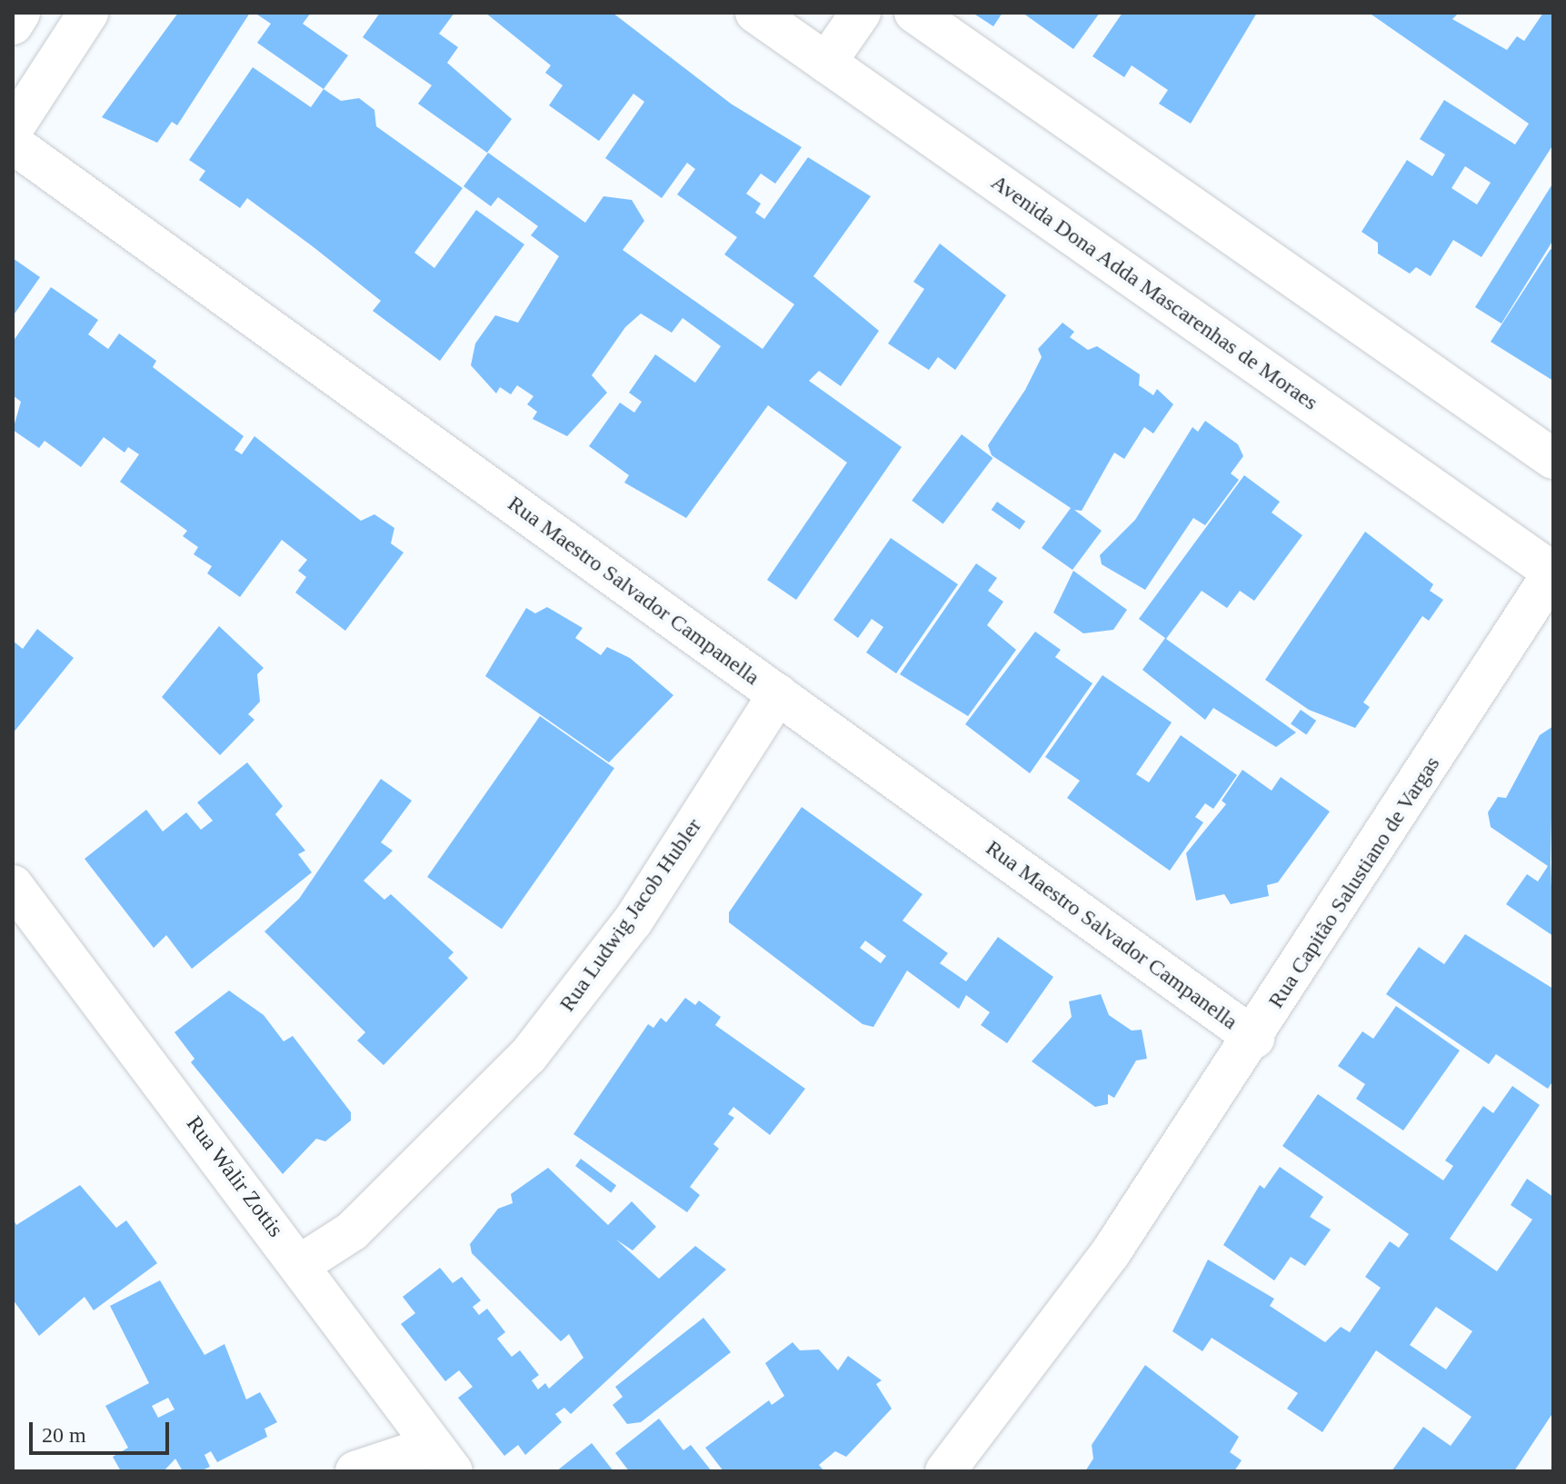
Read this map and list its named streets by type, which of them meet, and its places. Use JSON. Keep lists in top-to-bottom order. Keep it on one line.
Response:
{"streets":{"street":["Avenida Dona Adda Mascarenhas de Moraes","Rua Maestro Salvador Campanella","Rua Capitão Salustiano de Vargas","Rua Ludwig Jacob Hubler","Rua Walir Zottis"]},"crossings":[["Avenida Dona Adda Mascarenhas de Moraes","Rua Capitão Salustiano de Vargas"],["Rua Maestro Salvador Campanella","Rua Capitão Salustiano de Vargas"],["Rua Maestro Salvador Campanella","Rua Ludwig Jacob Hubler"],["Rua Ludwig Jacob Hubler","Rua Walir Zottis"]],"scale_bar":"20 m"}
